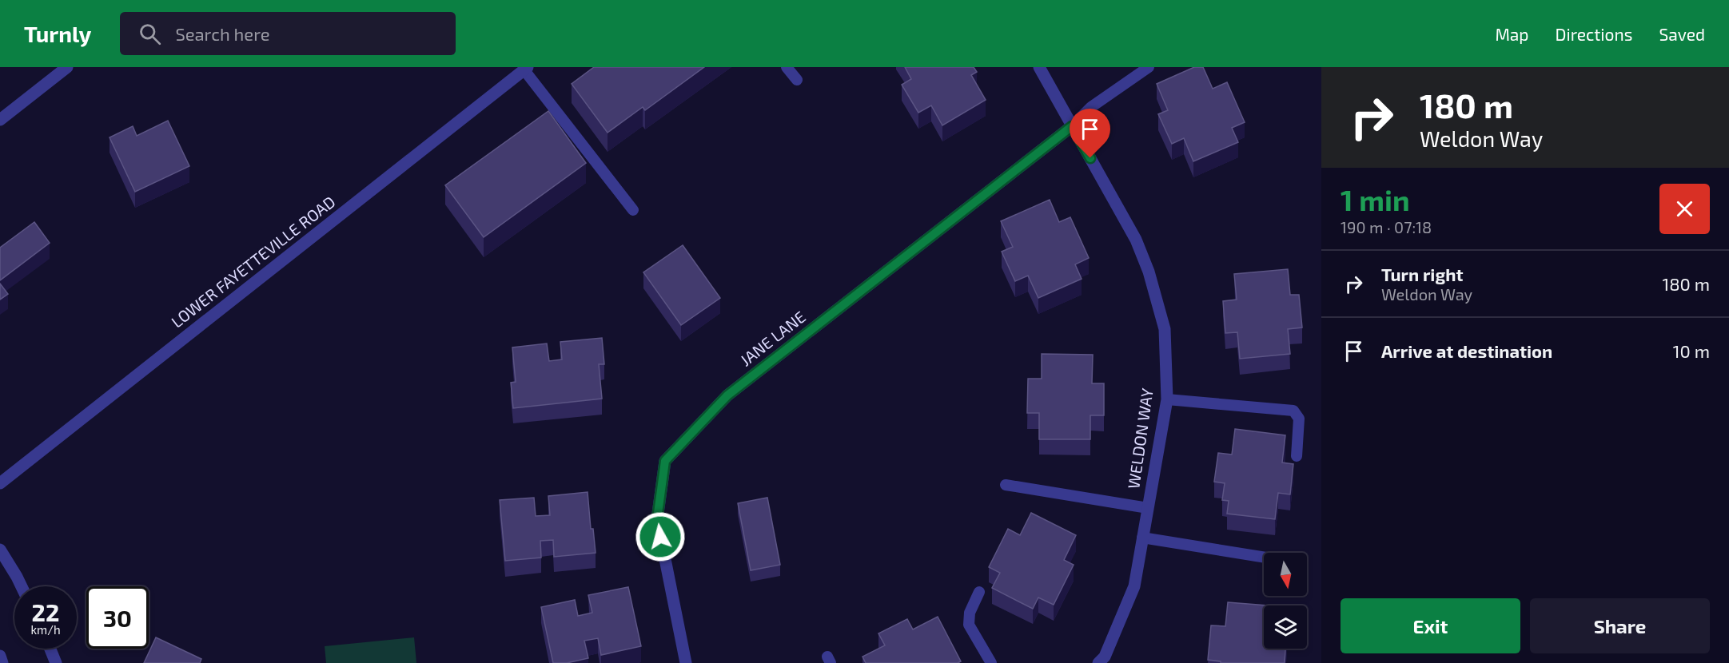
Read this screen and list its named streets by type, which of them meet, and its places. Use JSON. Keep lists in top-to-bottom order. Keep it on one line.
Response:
{"streets":{"street":["LOWER FAYETTEVILLE ROAD","JANE LANE","WELDON WAY"]},"crossings":[["JANE LANE","WELDON WAY"]],"north":"bottom","page":{"header":"Turnly","search":"Search here","nav":["Map","Directions","Saved"],"turn":["180 m","Weldon Way"],"heading":["1 min","190 m · 07:18"],"list":[{"name":"Turn right","note":"Weldon Way","value":"180 m"},{"name":"Arrive at destination","value":"10 m"}],"speed":"22 km/h","limit":"30","buttons":["Exit","Share"]}}
